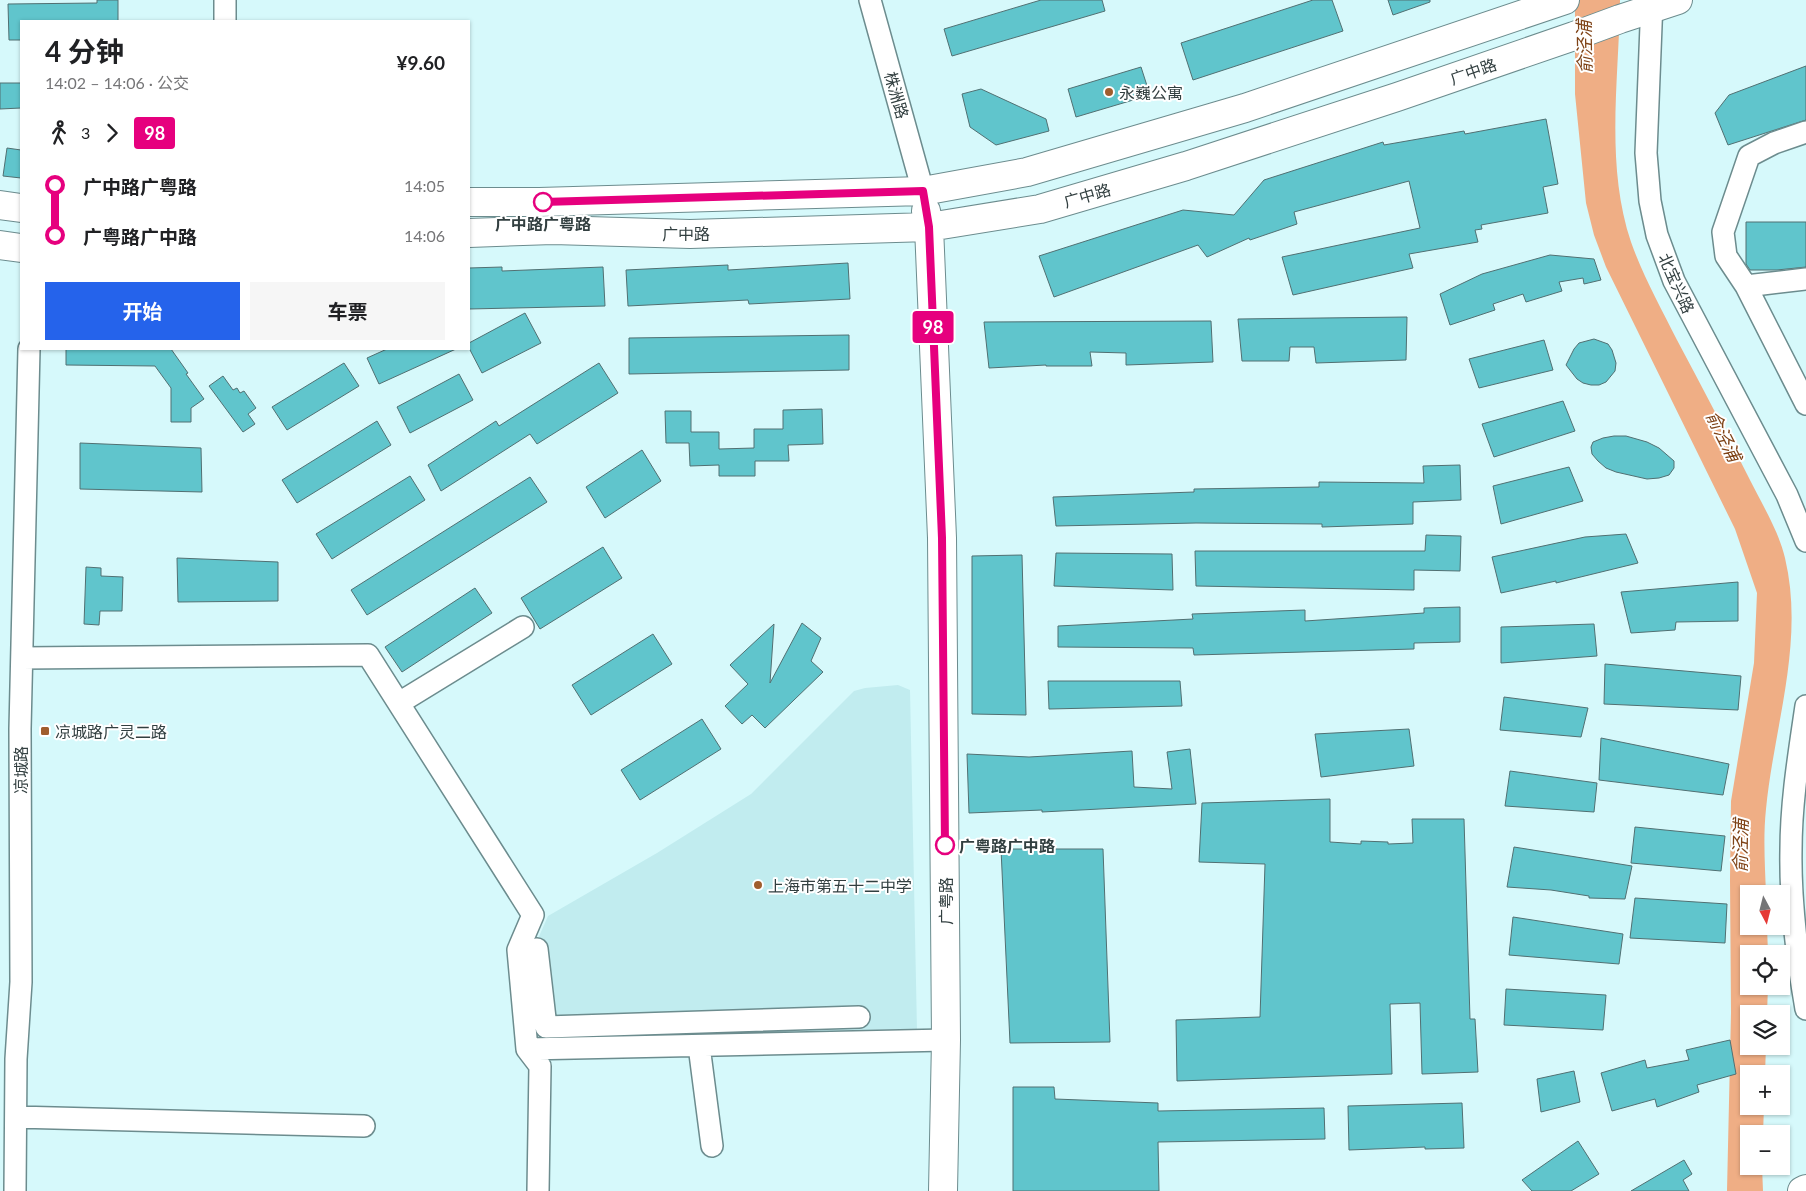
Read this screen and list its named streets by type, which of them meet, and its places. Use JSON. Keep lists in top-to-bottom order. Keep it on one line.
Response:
{"streets":{"main road":["广中路","广粤路"],"street":["株洲路","北宝兴路","凉城路"]},"crossings":[["广中路","北宝兴路"],["广中路","广粤路"],["株洲路","广粤路"]],"water":["俞泾浦"],"places":{"other":["永巍公寓","广中路广粤路","广粤路广中路","上海市第五十二中学"],"transit":["凉城路广灵二路"]},"lines":["bus line 98"],"north":"bottom","page":{"on_map":"98","heading":["4 分钟","14:02 – 14:06 · 公交","¥9.60"],"legs":["3","98"],"list":[{"name":"广中路广粤路","value":"14:05"},{"name":"广粤路广中路","value":"14:06"}],"buttons":["开始","车票"],"map_buttons":["+","−"]}}
